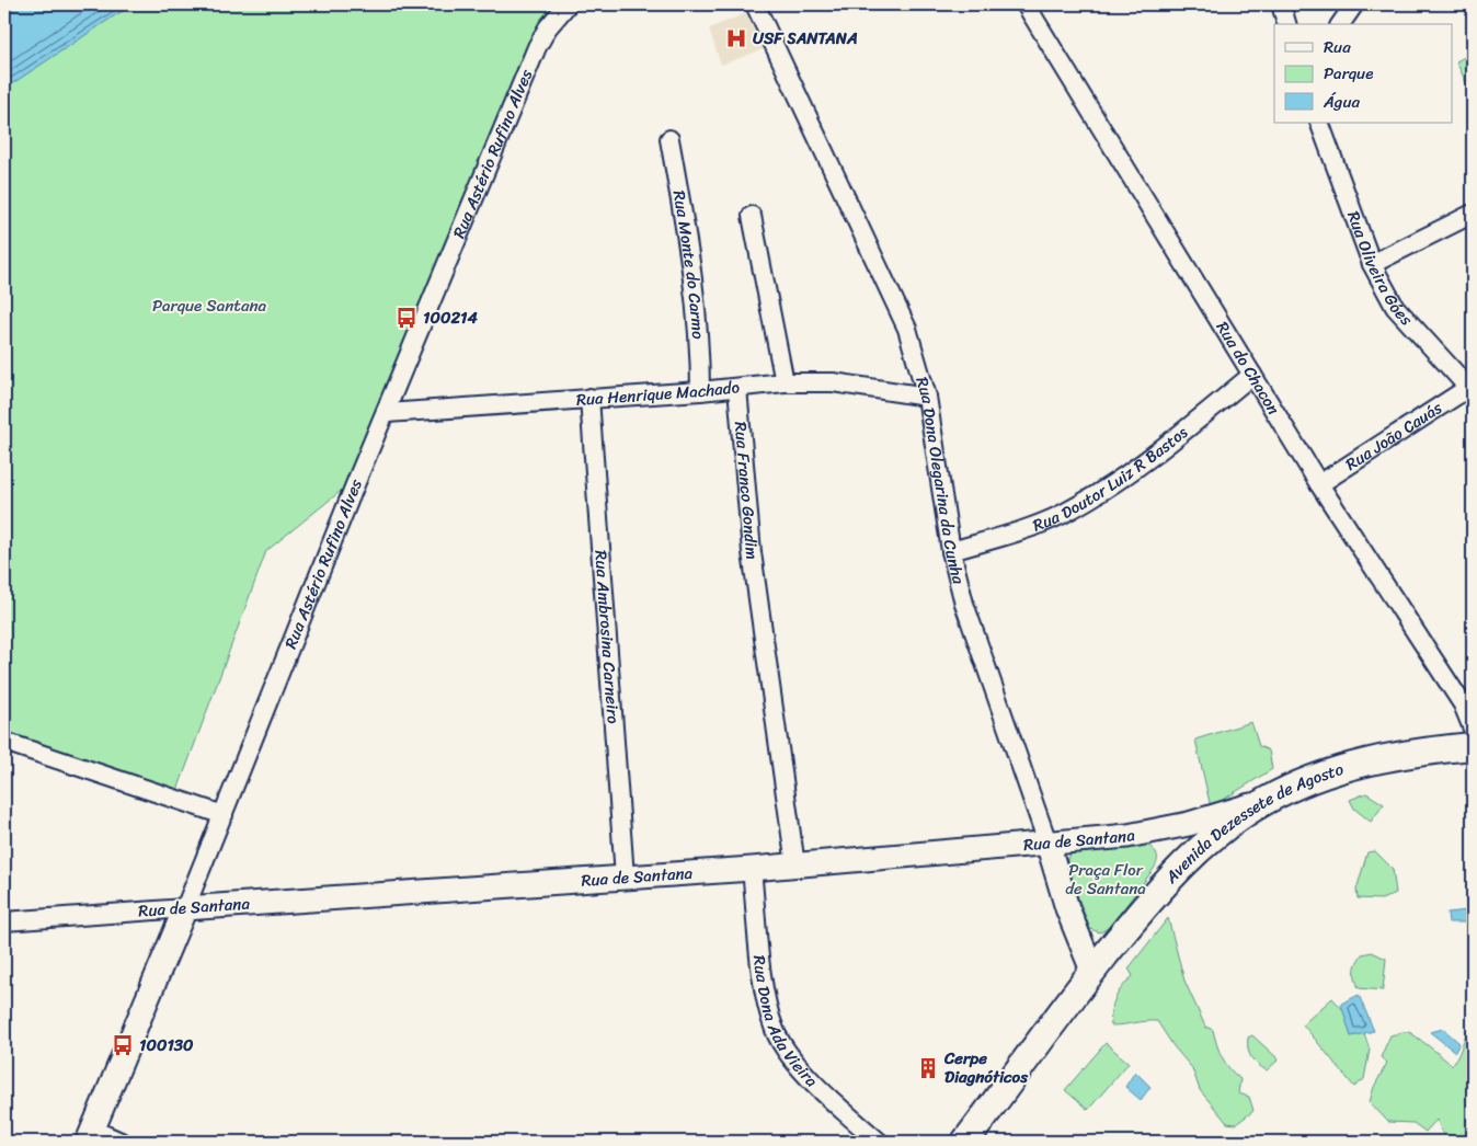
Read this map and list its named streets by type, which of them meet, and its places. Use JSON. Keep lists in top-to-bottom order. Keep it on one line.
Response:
{"streets":{"main road":["Avenida Dezessete de Agosto"],"street":["Rua Astério Rufino Alves","Rua Monte do Carmo","Rua Oliveira Góes","Rua do Chacon","Rua Henrique Machado","Rua João Cauás","Rua Doutor Luiz R Bastos","Rua Dona Olegarina da Cunha","Rua Franco Gondim","Rua Ambrosina Carneiro","Rua de Santana","Rua Dona Ada Vieira"]},"crossings":[["Rua Astério Rufino Alves","Rua Henrique Machado"],["Rua Astério Rufino Alves","Rua de Santana"],["Rua Monte do Carmo","Rua Henrique Machado"],["Rua Oliveira Góes","Rua João Cauás"],["Rua do Chacon","Rua João Cauás"],["Rua do Chacon","Rua Doutor Luiz R Bastos"],["Rua Henrique Machado","Rua Dona Olegarina da Cunha"],["Rua Henrique Machado","Rua Franco Gondim"],["Rua Henrique Machado","Rua Ambrosina Carneiro"],["Rua Doutor Luiz R Bastos","Rua Dona Olegarina da Cunha"],["Rua Dona Olegarina da Cunha","Avenida Dezessete de Agosto"],["Rua Dona Olegarina da Cunha","Rua de Santana"],["Rua Franco Gondim","Rua de Santana"],["Rua Ambrosina Carneiro","Rua de Santana"],["Avenida Dezessete de Agosto","Rua de Santana"],["Rua de Santana","Rua Dona Ada Vieira"]],"parks":["Parque Santana","Praça Flor de Santana"],"places":{"hospital":["USF SANTANA"],"bus stop":["100214","100130"],"building":["Cerpe Diagnóticos"]},"legend":["Rua","Parque","Água"]}
